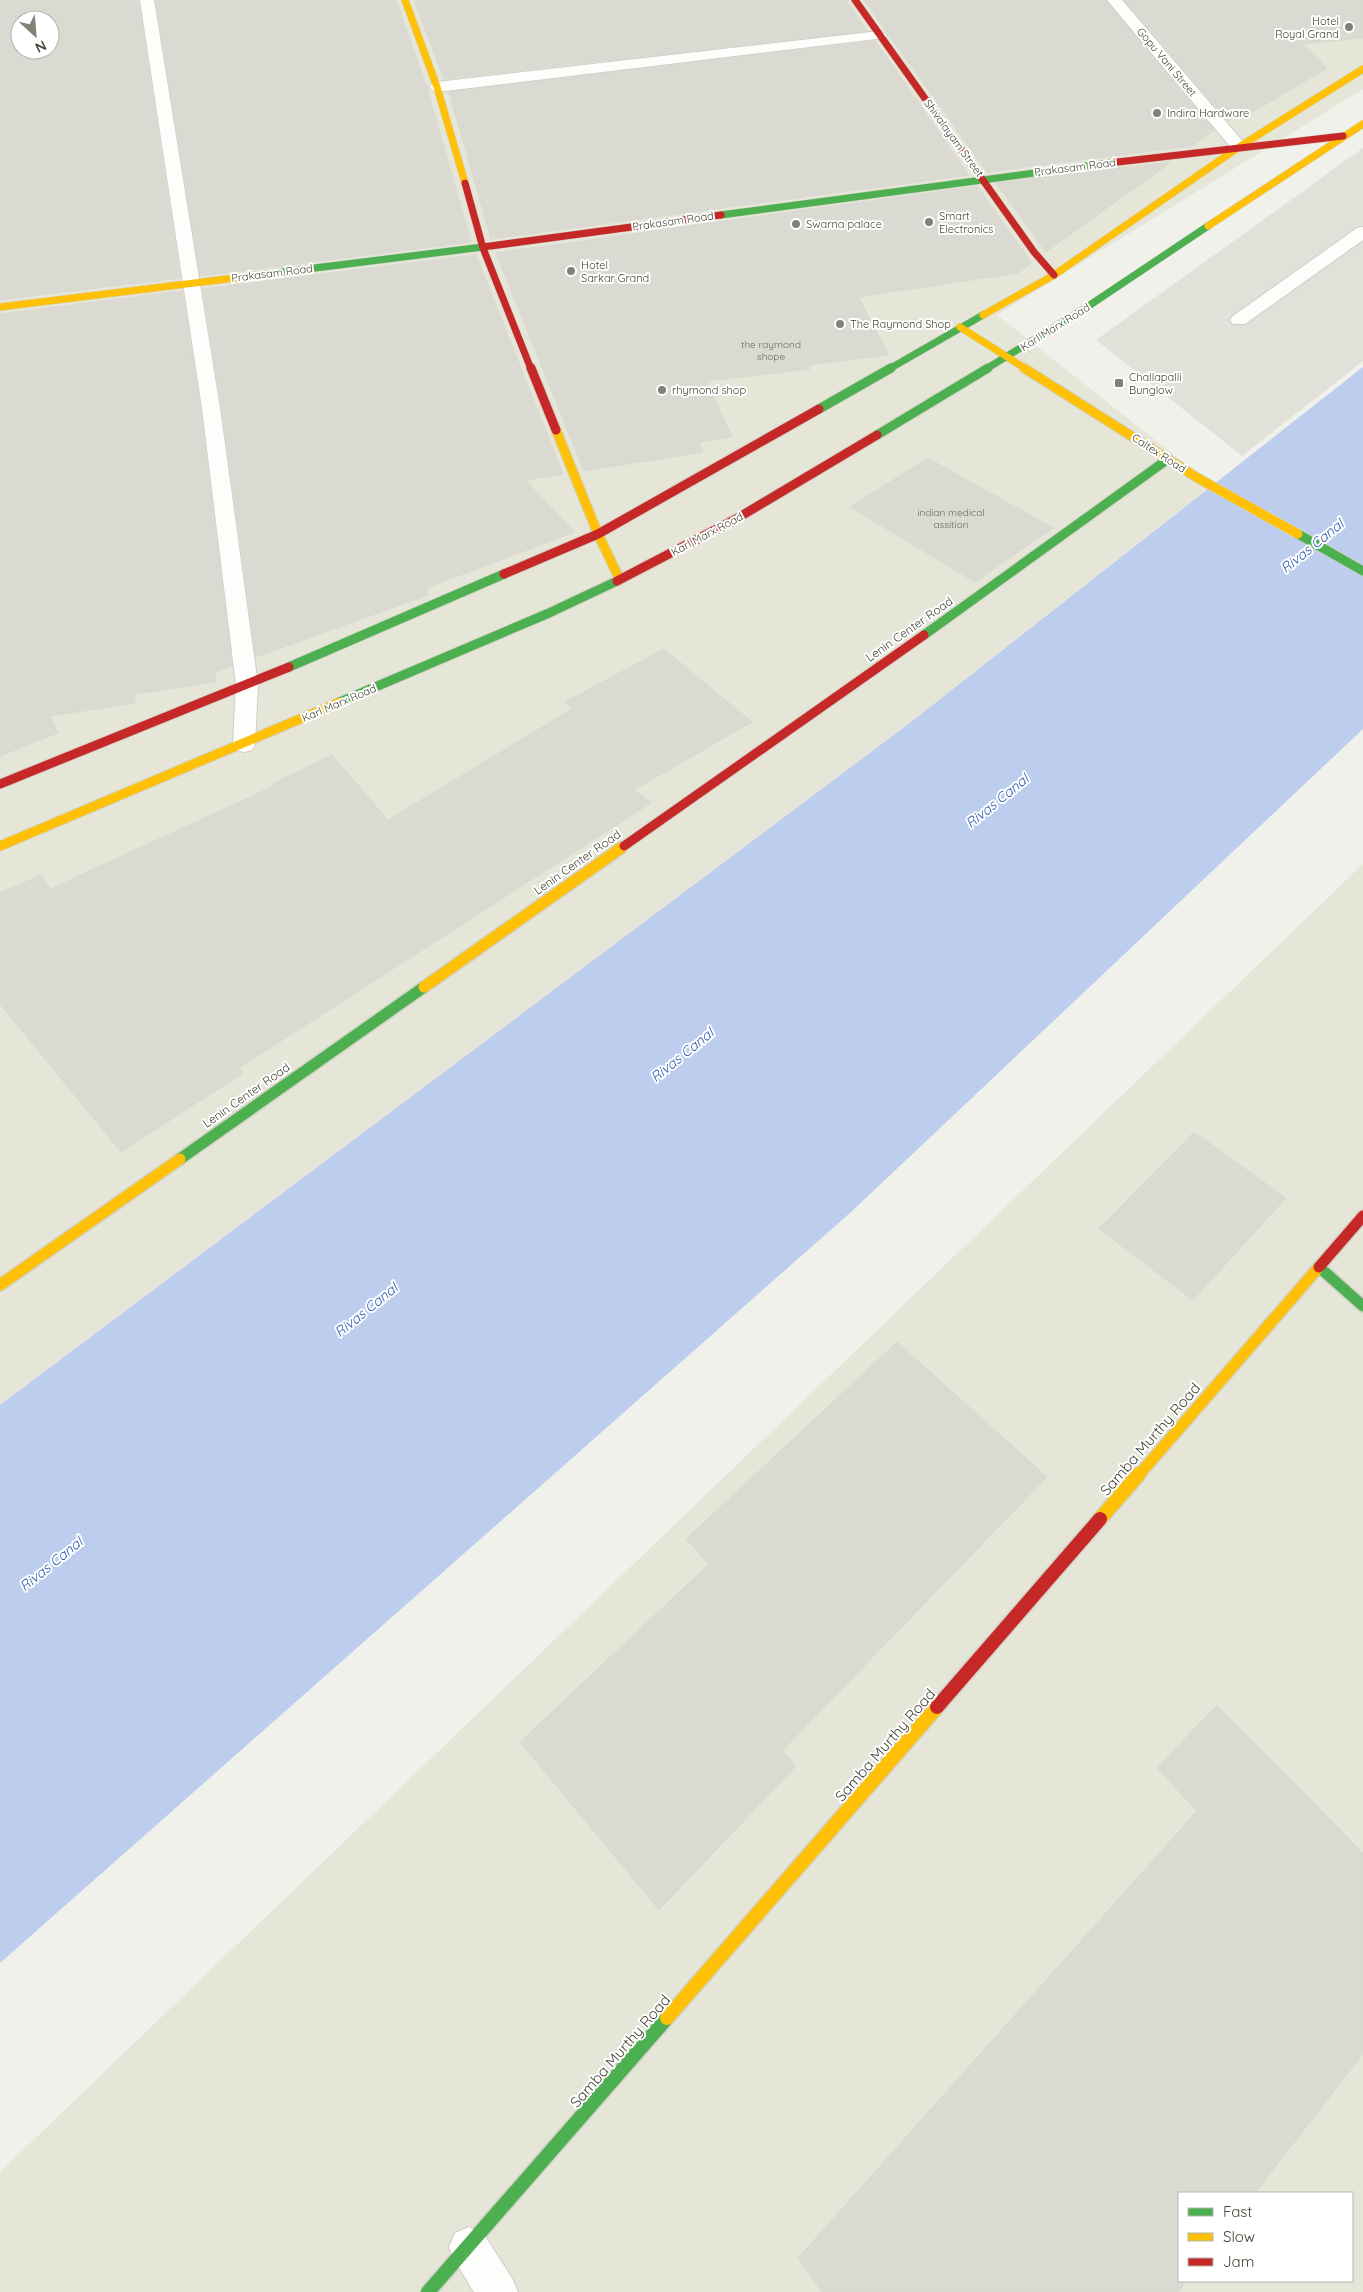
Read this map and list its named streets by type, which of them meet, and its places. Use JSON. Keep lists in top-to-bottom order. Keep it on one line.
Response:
{"streets":{"street":["Gopu Vani Street","Shivalayam Street","Prakasam Road","Karl Marx Road","Caltex Road","Lenin Center Road","Samba Murthy Road"]},"crossings":[["Gopu Vani Street","Prakasam Road"],["Shivalayam Street","Prakasam Road"],["Prakasam Road","Karl Marx Road"],["Karl Marx Road","Caltex Road"],["Caltex Road","Lenin Center Road"]],"water":["Rivas Canal"],"places":{"other":["Hotel Royal Grand","Indira Hardware","Smart Electronics","Swarna palace","Hotel Sarkar Grand","The Raymond Shop","rhymond shop"],"transit":["Challapalli Bunglow"]},"house_numbers":["the raymond shope","indian medical assition"],"legend":["Fast","Slow","Jam"],"north":"bottom right"}
